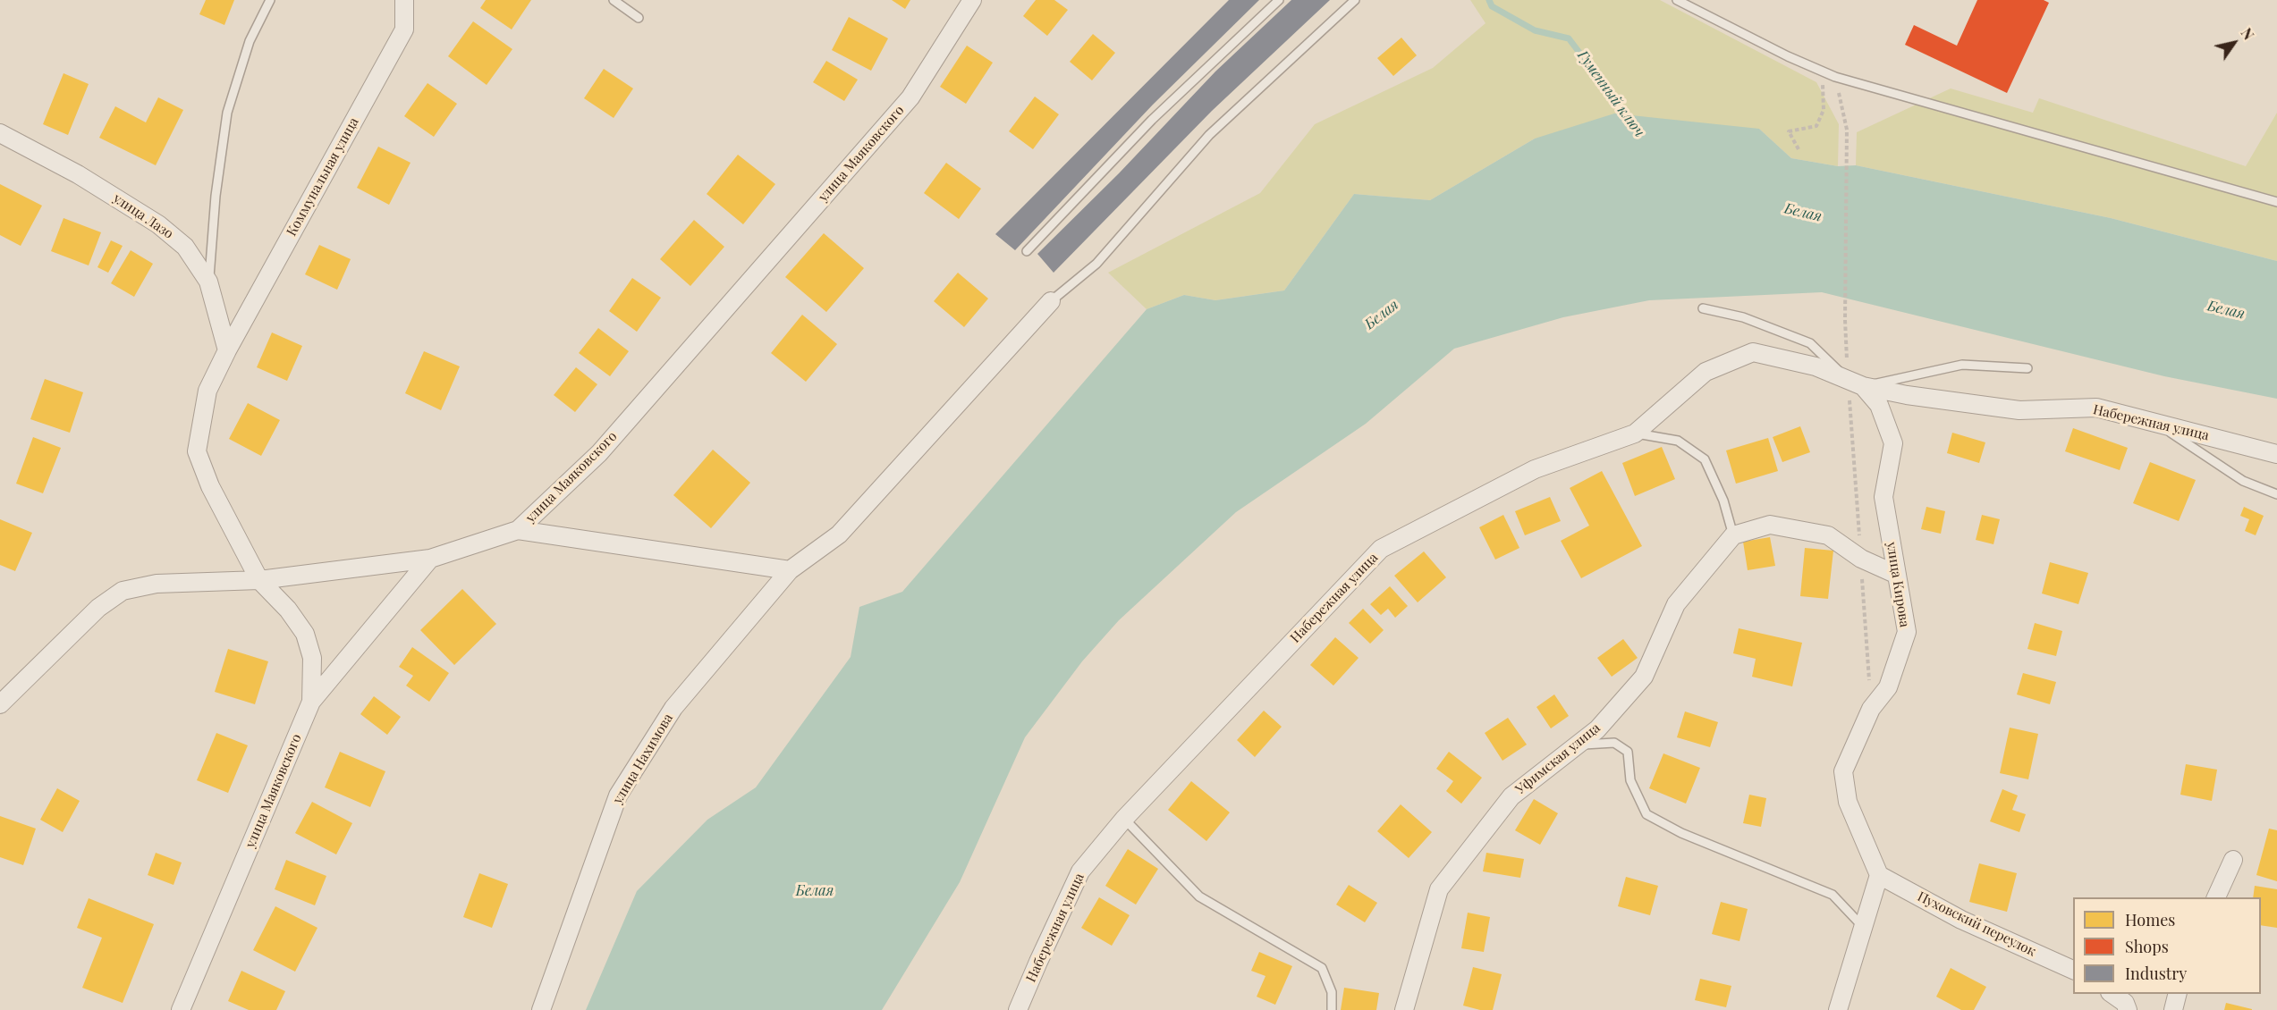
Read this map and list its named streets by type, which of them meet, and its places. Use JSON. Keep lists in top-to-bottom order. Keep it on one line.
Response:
{"streets":{"street":["улица Маяковского","Коммунальная улица","улица Лазо","Набережная улица","улица Кирова","улица Нахимова","Уфимская улица","Пуховский переулок"]},"crossings":[["улица Маяковского","Коммунальная улица"],["Коммунальная улица","улица Лазо"],["Набережная улица","улица Кирова"],["улица Кирова","Пуховский переулок"]],"water":["Гуменный ключ","Белая"],"legend":["Homes","Shops","Industry"],"north":"top right"}
